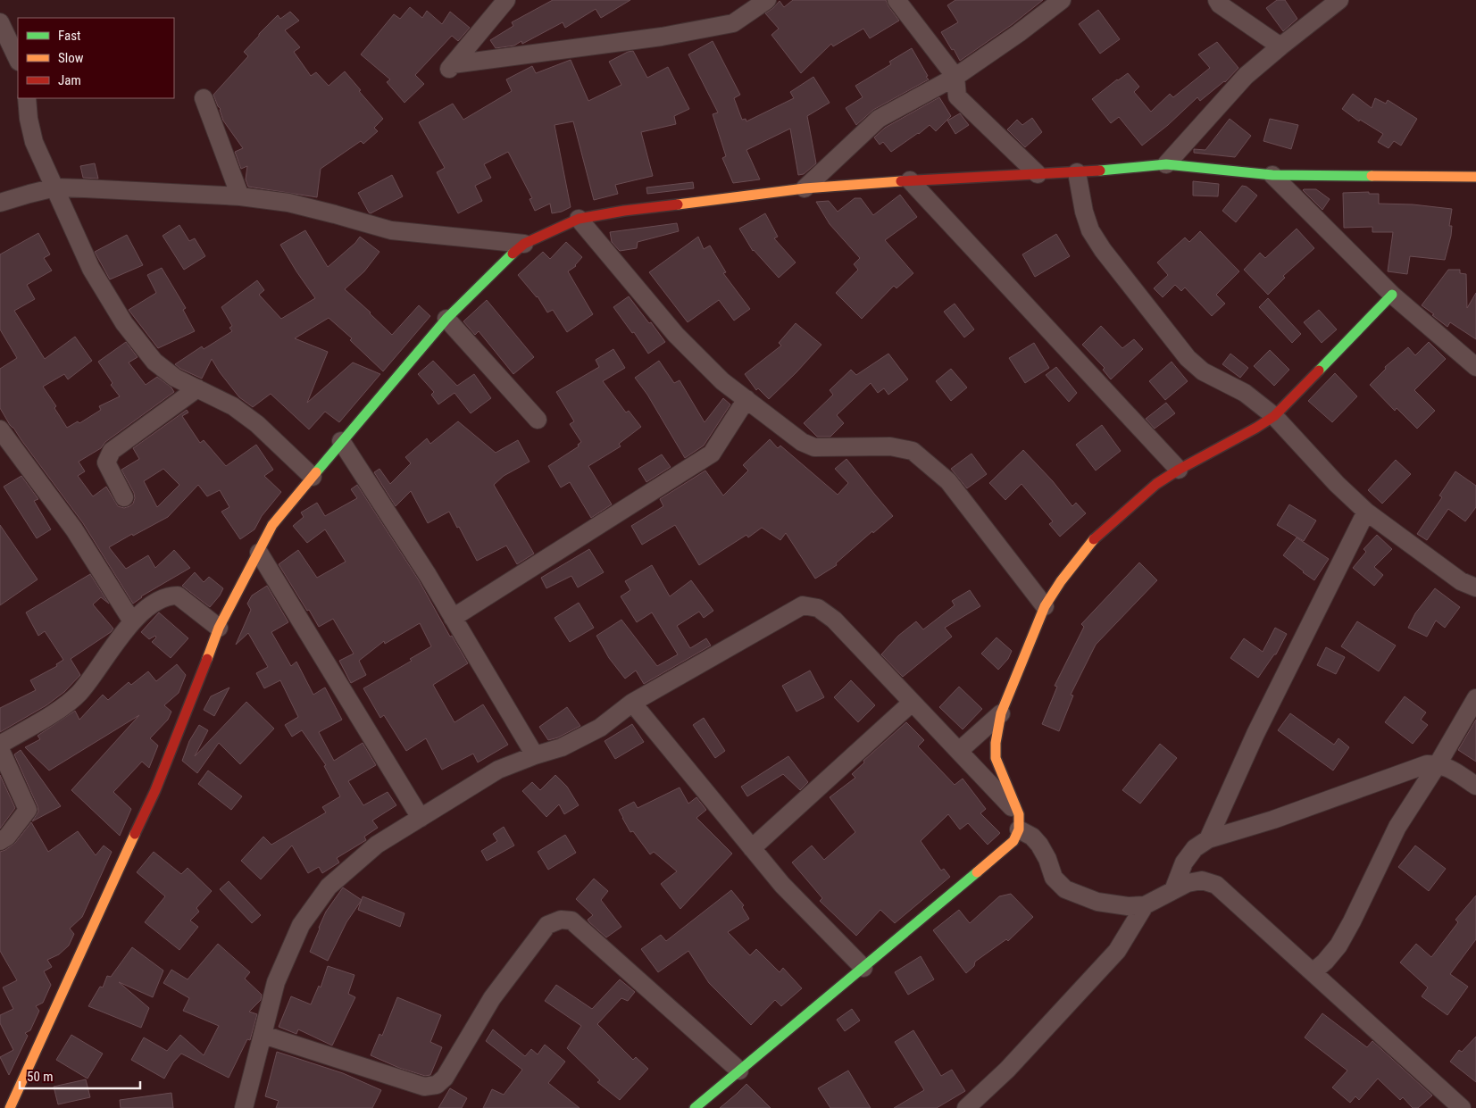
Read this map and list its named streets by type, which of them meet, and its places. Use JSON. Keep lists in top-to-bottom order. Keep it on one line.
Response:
{"legend":["Fast","Slow","Jam"],"scale_bar":"50 m"}
